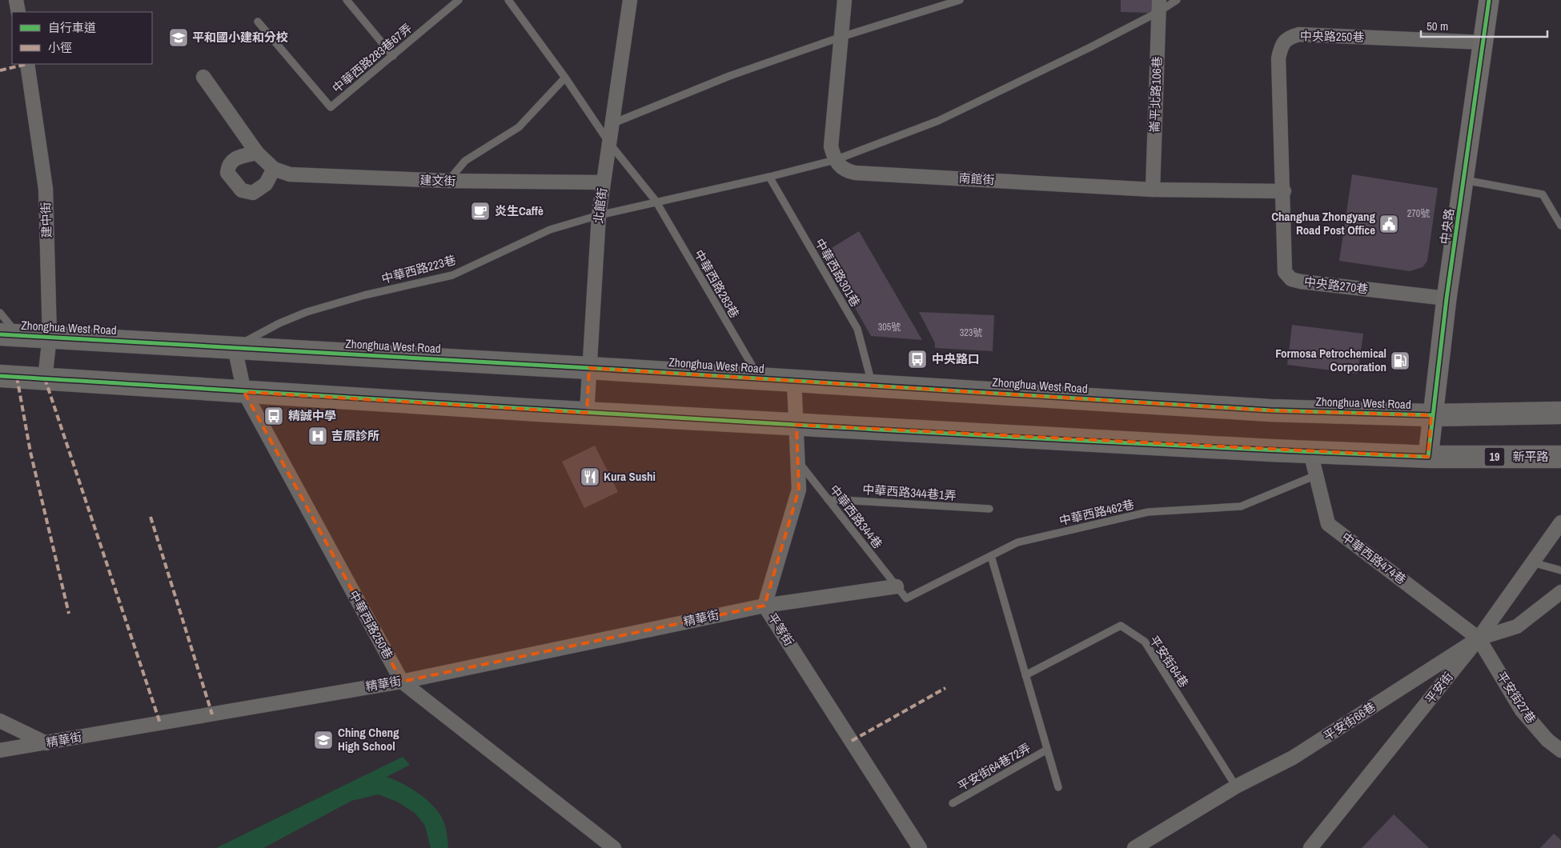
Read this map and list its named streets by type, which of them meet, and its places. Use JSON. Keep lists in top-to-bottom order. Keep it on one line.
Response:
{"streets":{"main road":["Zhonghua West Road","19","新平路"],"street":["中央路250巷","崙平北路106巷","南館街","建文街","北館街","建中街","中央路","中央路270巷","中華西路474巷","精華街","中華西路250巷","平等街","平安街","平安街27巷","平安街66巷"],"lane":["中華西路283巷67弄","中華西路223巷","中華西路301巷","中華西路283巷","中華西路344巷1弄","中華西路462巷","中華西路344巷","平安街64巷","平安街64巷72弄"]},"crossings":[["中央路250巷","南館街"],["中央路250巷","中央路"],["中央路250巷","中央路270巷"],["崙平北路106巷","南館街"],["崙平北路106巷","中華西路223巷"],["南館街","中華西路223巷"],["南館街","中央路270巷"],["建文街","北館街"],["北館街","中華西路223巷"],["北館街","中華西路283巷"],["北館街","Zhonghua West Road"],["北館街","19"],["建中街","Zhonghua West Road"],["建中街","19"],["中央路","中央路270巷"],["中央路","Zhonghua West Road"],["中央路","19"],["中央路","新平路"],["中華西路223巷","中華西路301巷"],["中華西路223巷","中華西路283巷"],["中華西路223巷","Zhonghua West Road"],["中華西路223巷","中華西路250巷"],["中華西路301巷","Zhonghua West Road"],["中華西路283巷","Zhonghua West Road"],["Zhonghua West Road","中華西路250巷"],["Zhonghua West Road","平等街"],["19","新平路"],["19","中華西路474巷"],["19","中華西路250巷"],["19","平等街"],["中華西路344巷1弄","中華西路344巷"],["中華西路462巷","中華西路344巷"],["中華西路462巷","中華西路474巷"],["中華西路462巷","精華街"],["中華西路344巷","精華街"],["中華西路344巷","平等街"],["中華西路474巷","平安街"],["中華西路474巷","平安街27巷"],["中華西路474巷","平安街66巷"],["精華街","中華西路250巷"],["精華街","平等街"],["平安街64巷","平安街66巷"],["平安街","平安街27巷"],["平安街","平安街66巷"],["平安街27巷","平安街66巷"]],"places":{"school or university":["平和國小建和分校","Ching Cheng High School"],"cafe":["炎生Caffè"],"public building":["Changhua Zhongyang Road Post Office"],"bus stop":["中央路口","精誠中學"],"fuel station":["Formosa Petrochemical Corporation"],"hospital":["吉原診所"],"restaurant":["Kura Sushi"]},"house_numbers":["270號","305號","323號"],"legend":["自行車道","小徑"],"scale_bar":"50 m"}
